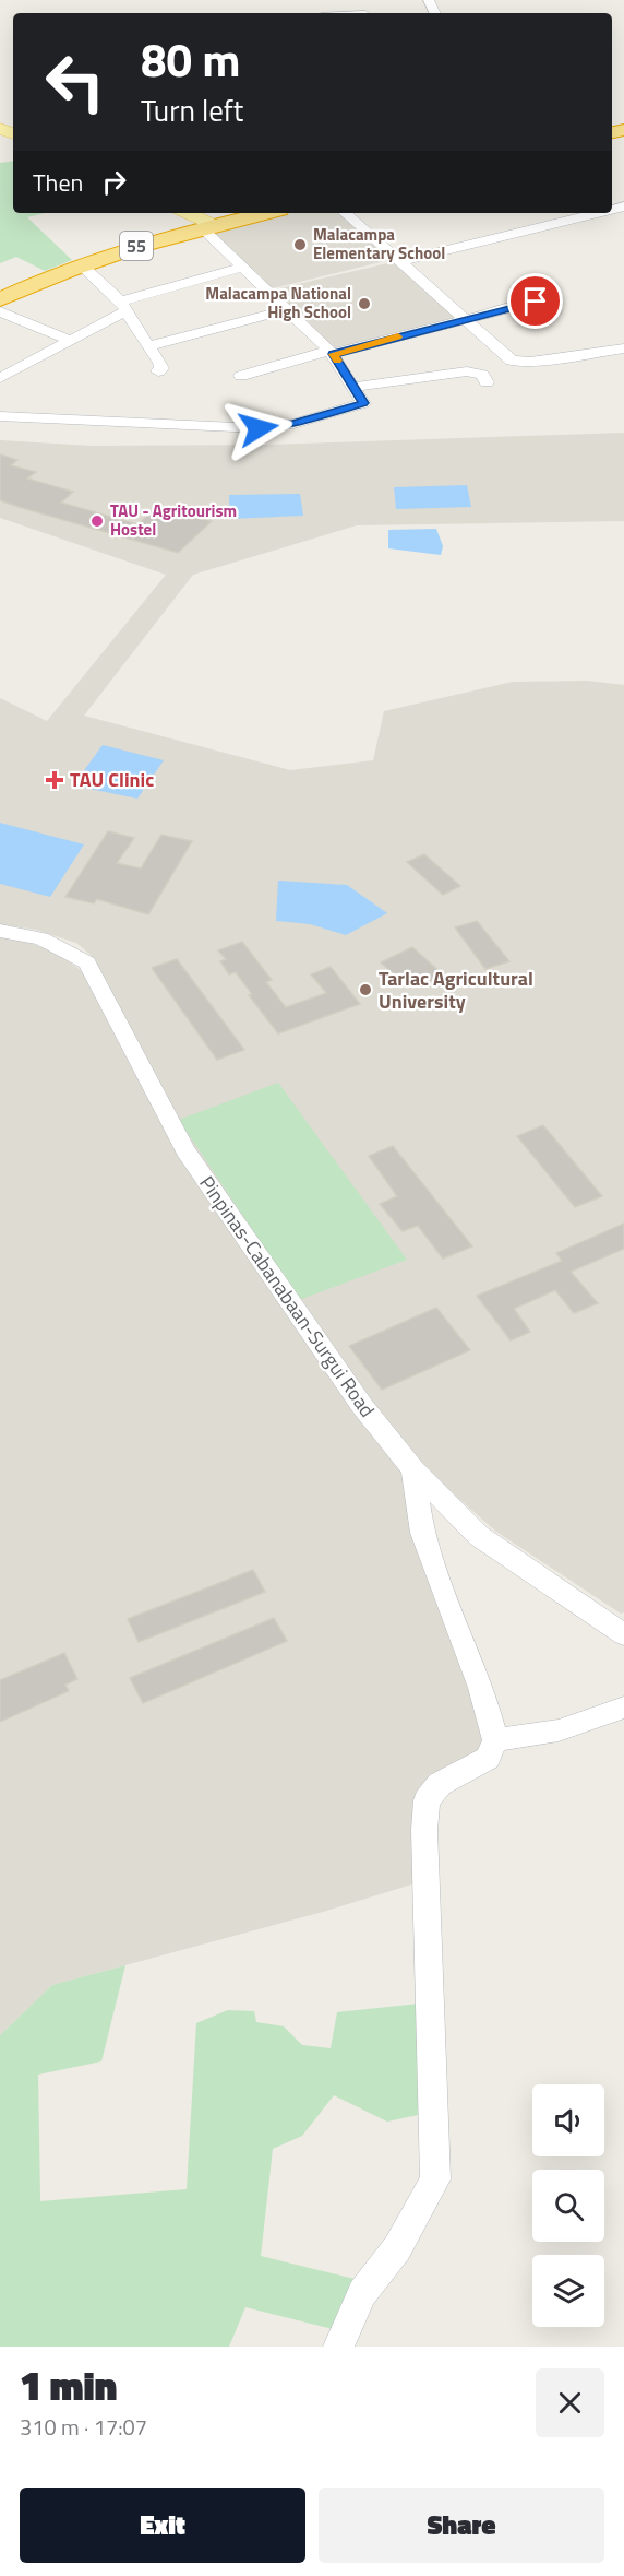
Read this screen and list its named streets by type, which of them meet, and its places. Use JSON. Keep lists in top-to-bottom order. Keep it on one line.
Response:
{"streets":{"highway":["55"],"street":["Pinpinas-Cabanabaan-Surgui Road"]},"places":{"other":["Malacampa Elementary School","Malacampa National High School","TAU - Agritourism Hostel","Tarlac Agricultural University"],"health":["TAU Clinic"]},"page":{"turn":["80 m","Turn left"],"then":"Then","heading":["1 min","310 m · 17:07"],"buttons":["Exit","Share"]}}
